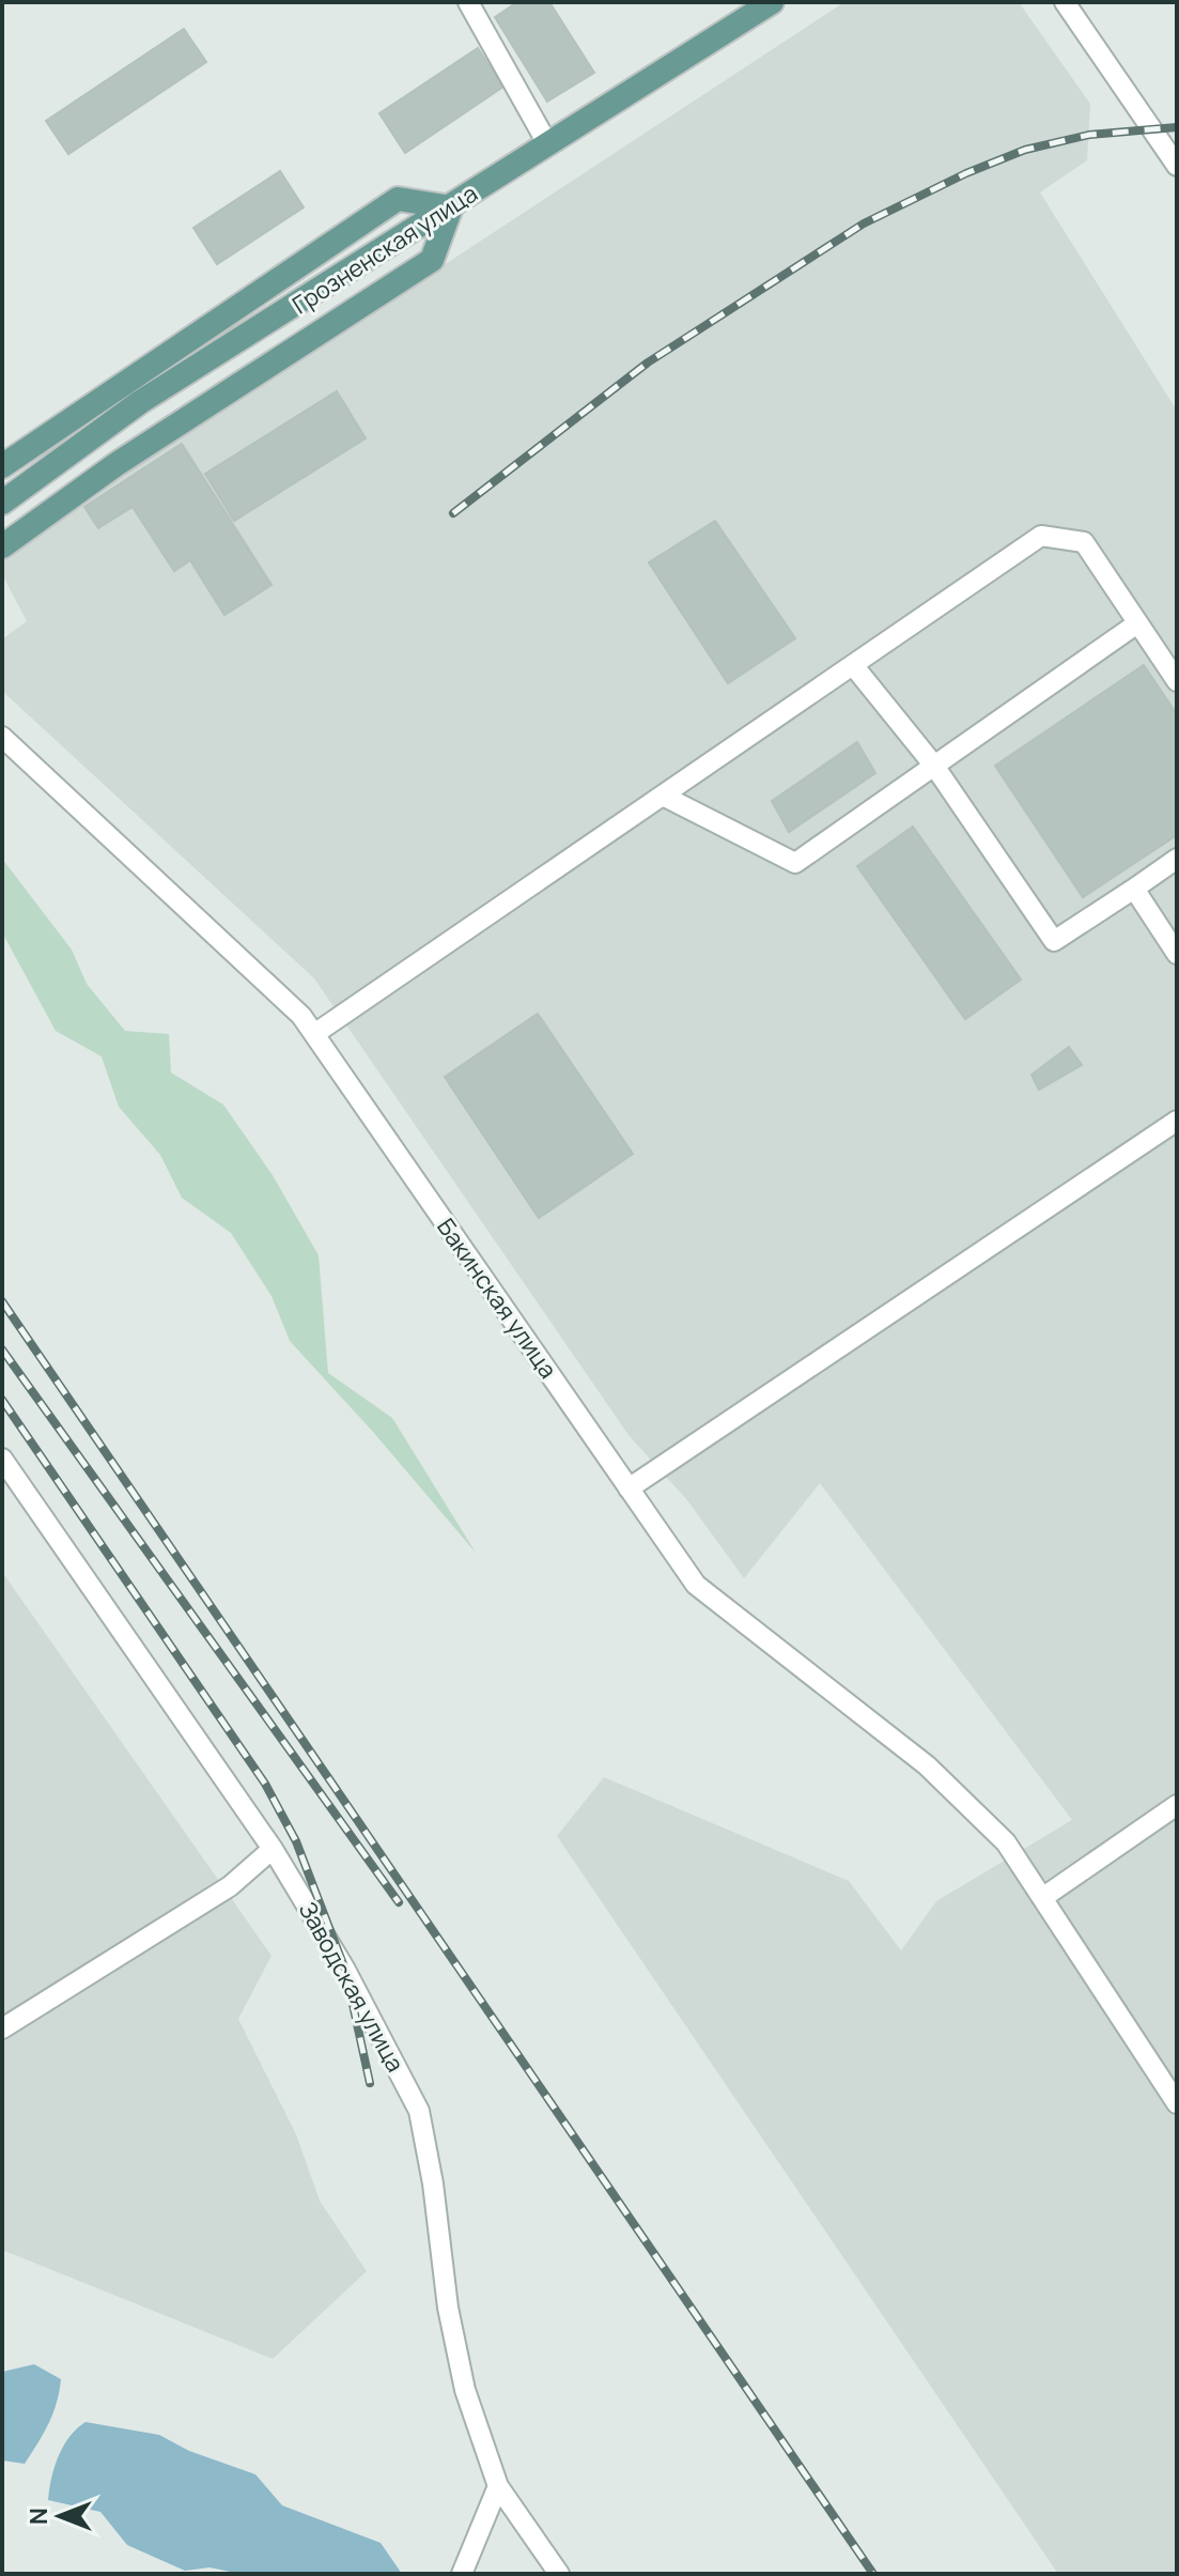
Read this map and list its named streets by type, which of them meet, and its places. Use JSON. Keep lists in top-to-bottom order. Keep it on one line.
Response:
{"streets":{"main road":["Грозненская улица"],"street":["Бакинская улица","Заводская улица"]},"north":"left"}
